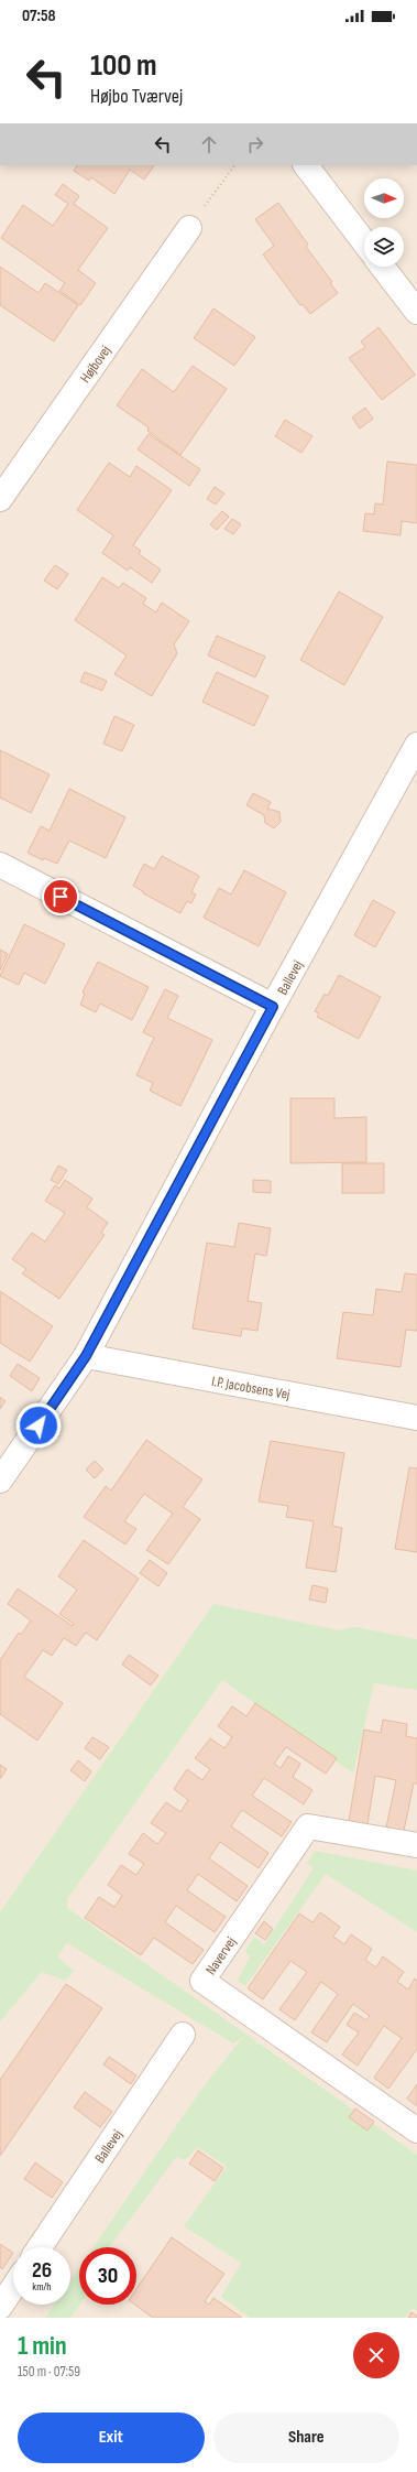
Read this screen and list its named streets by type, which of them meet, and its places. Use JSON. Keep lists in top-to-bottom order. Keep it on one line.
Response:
{"streets":{"street":["Højbovej","Ballevej","I.P. Jacobsens Vej","Navervej"]},"crossings":[["Ballevej","I.P. Jacobsens Vej"]],"north":"right","page":{"status":"07:58","turn":["100 m","Højbo Tværvej"],"speed":"26 km/h","limit":"30","heading":["1 min","150 m · 07:59"],"buttons":["Exit","Share"]}}
